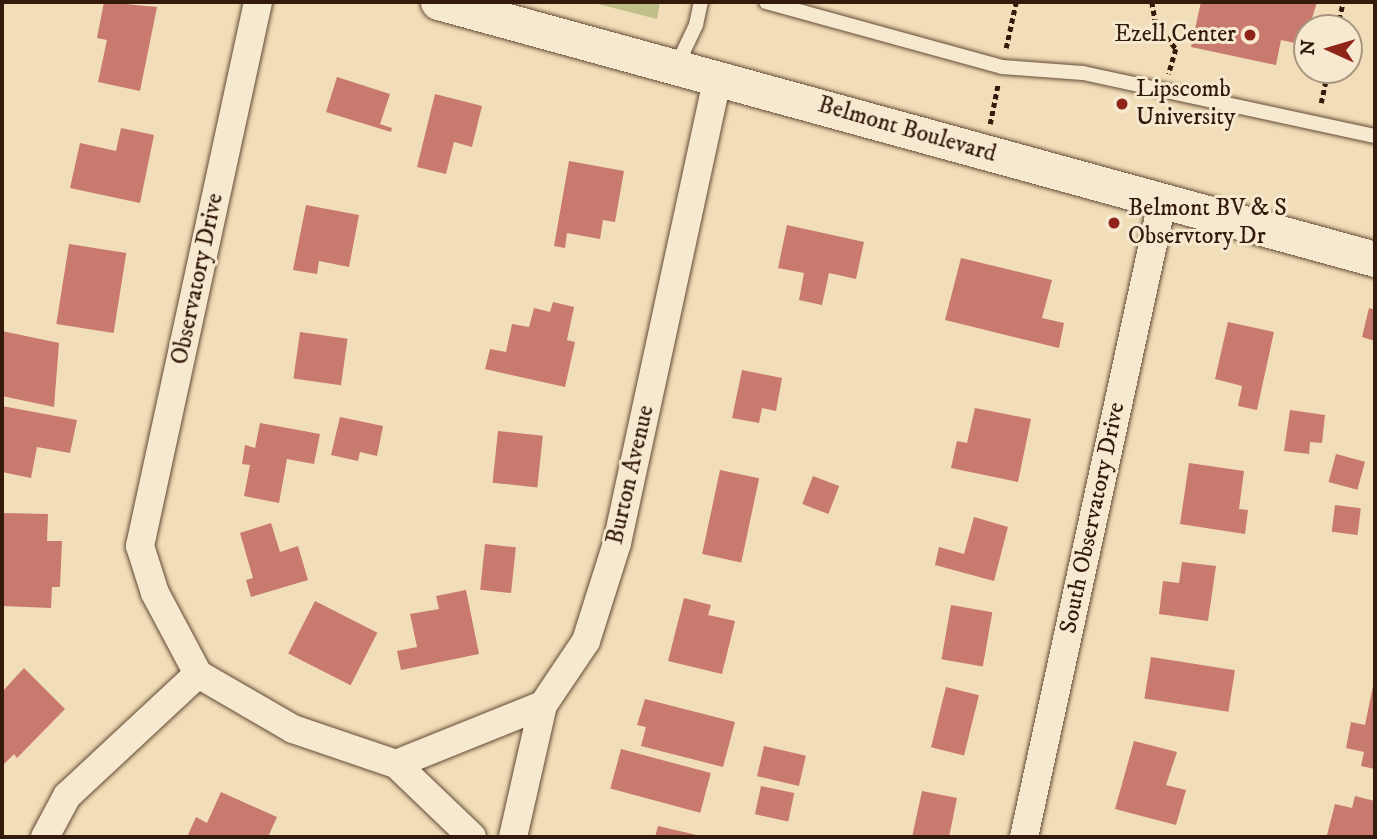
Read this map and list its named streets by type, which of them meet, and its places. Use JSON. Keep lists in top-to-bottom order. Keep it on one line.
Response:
{"streets":{"street":["Belmont Boulevard","Observatory Drive","Burton Avenue","South Observatory Drive"]},"crossings":[["Belmont Boulevard","Burton Avenue"],["Belmont Boulevard","South Observatory Drive"]],"places":["Ezell Center","Lipscomb University","Belmont BV & S Observtory Dr"],"north":"left"}
